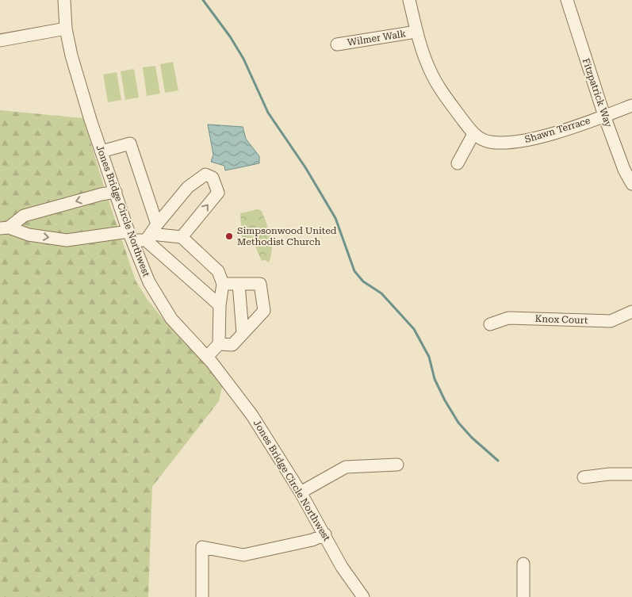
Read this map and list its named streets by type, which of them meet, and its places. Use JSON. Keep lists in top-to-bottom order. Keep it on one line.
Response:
{"streets":{"street":["Wilmer Walk","Fitzpatrick Way","Shawn Terrace","Jones Bridge Circle Northwest","Knox Court"]},"crossings":[["Wilmer Walk","Shawn Terrace"],["Fitzpatrick Way","Shawn Terrace"]],"places":["Simpsonwood United Methodist Church"]}
